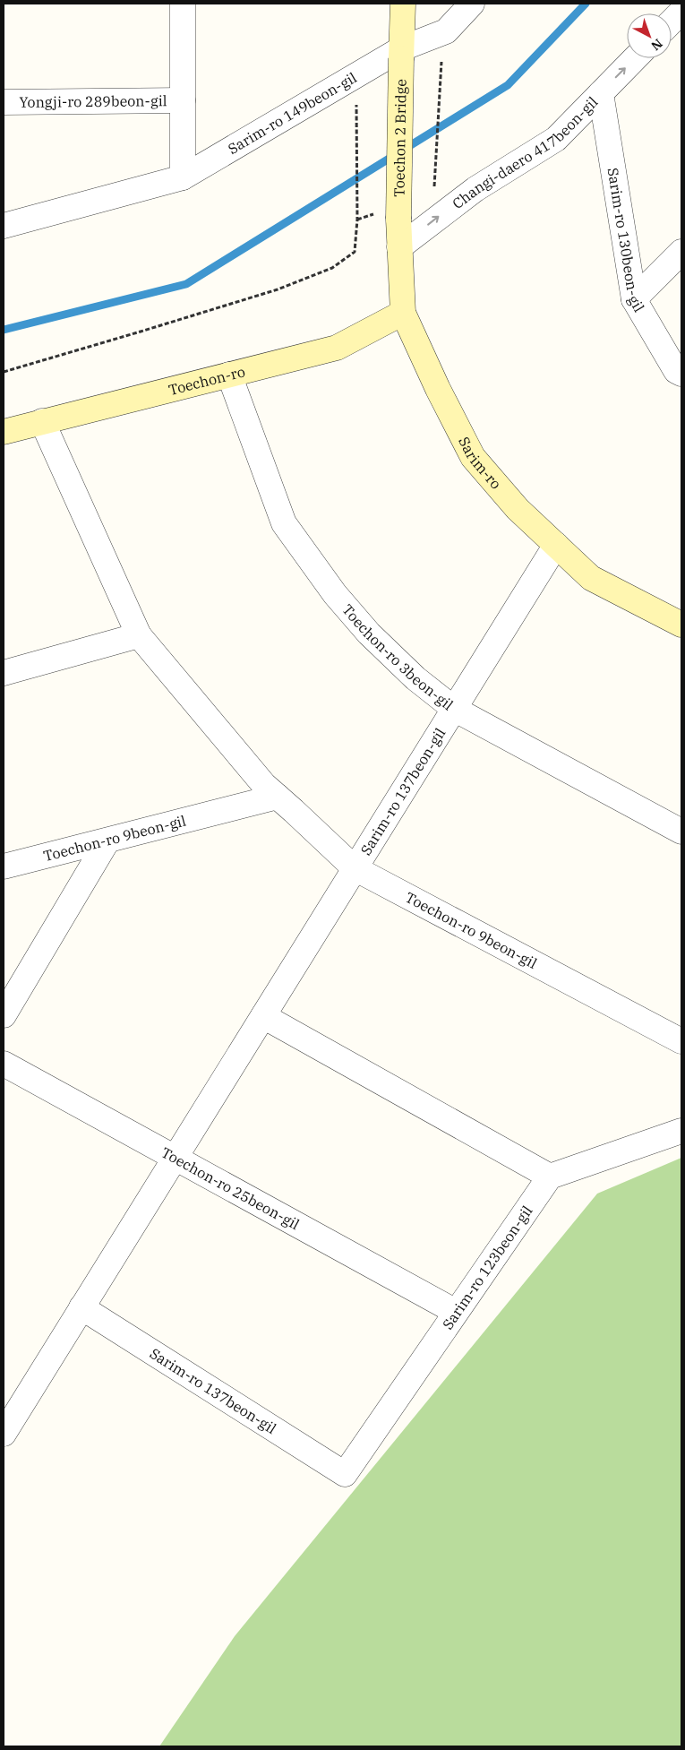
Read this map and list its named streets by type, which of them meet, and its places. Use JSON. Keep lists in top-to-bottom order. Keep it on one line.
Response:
{"streets":{"street":["Yongji-ro 289beon-gil","Sarim-ro 149beon-gil","Toechon 2 Bridge","Changi-daero 417beon-gil","Sarim-ro 130beon-gil","Toechon-ro","Sarim-ro","Toechon-ro 3beon-gil","Sarim-ro 137beon-gil","Toechon-ro 9beon-gil","Toechon-ro 25beon-gil","Sarim-ro 123beon-gil"]},"crossings":[["Sarim-ro 149beon-gil","Toechon 2 Bridge"],["Toechon 2 Bridge","Sarim-ro"],["Changi-daero 417beon-gil","Sarim-ro 130beon-gil"],["Changi-daero 417beon-gil","Sarim-ro"],["Toechon-ro","Sarim-ro"],["Toechon-ro","Toechon-ro 3beon-gil"],["Toechon-ro","Toechon-ro 9beon-gil"],["Sarim-ro","Sarim-ro 137beon-gil"],["Toechon-ro 3beon-gil","Sarim-ro 137beon-gil"],["Sarim-ro 137beon-gil","Toechon-ro 9beon-gil"],["Sarim-ro 137beon-gil","Toechon-ro 25beon-gil"],["Sarim-ro 137beon-gil","Sarim-ro 123beon-gil"],["Toechon-ro 25beon-gil","Sarim-ro 123beon-gil"]],"one_way":["Changi-daero 417beon-gil"],"north":"bottom right"}
